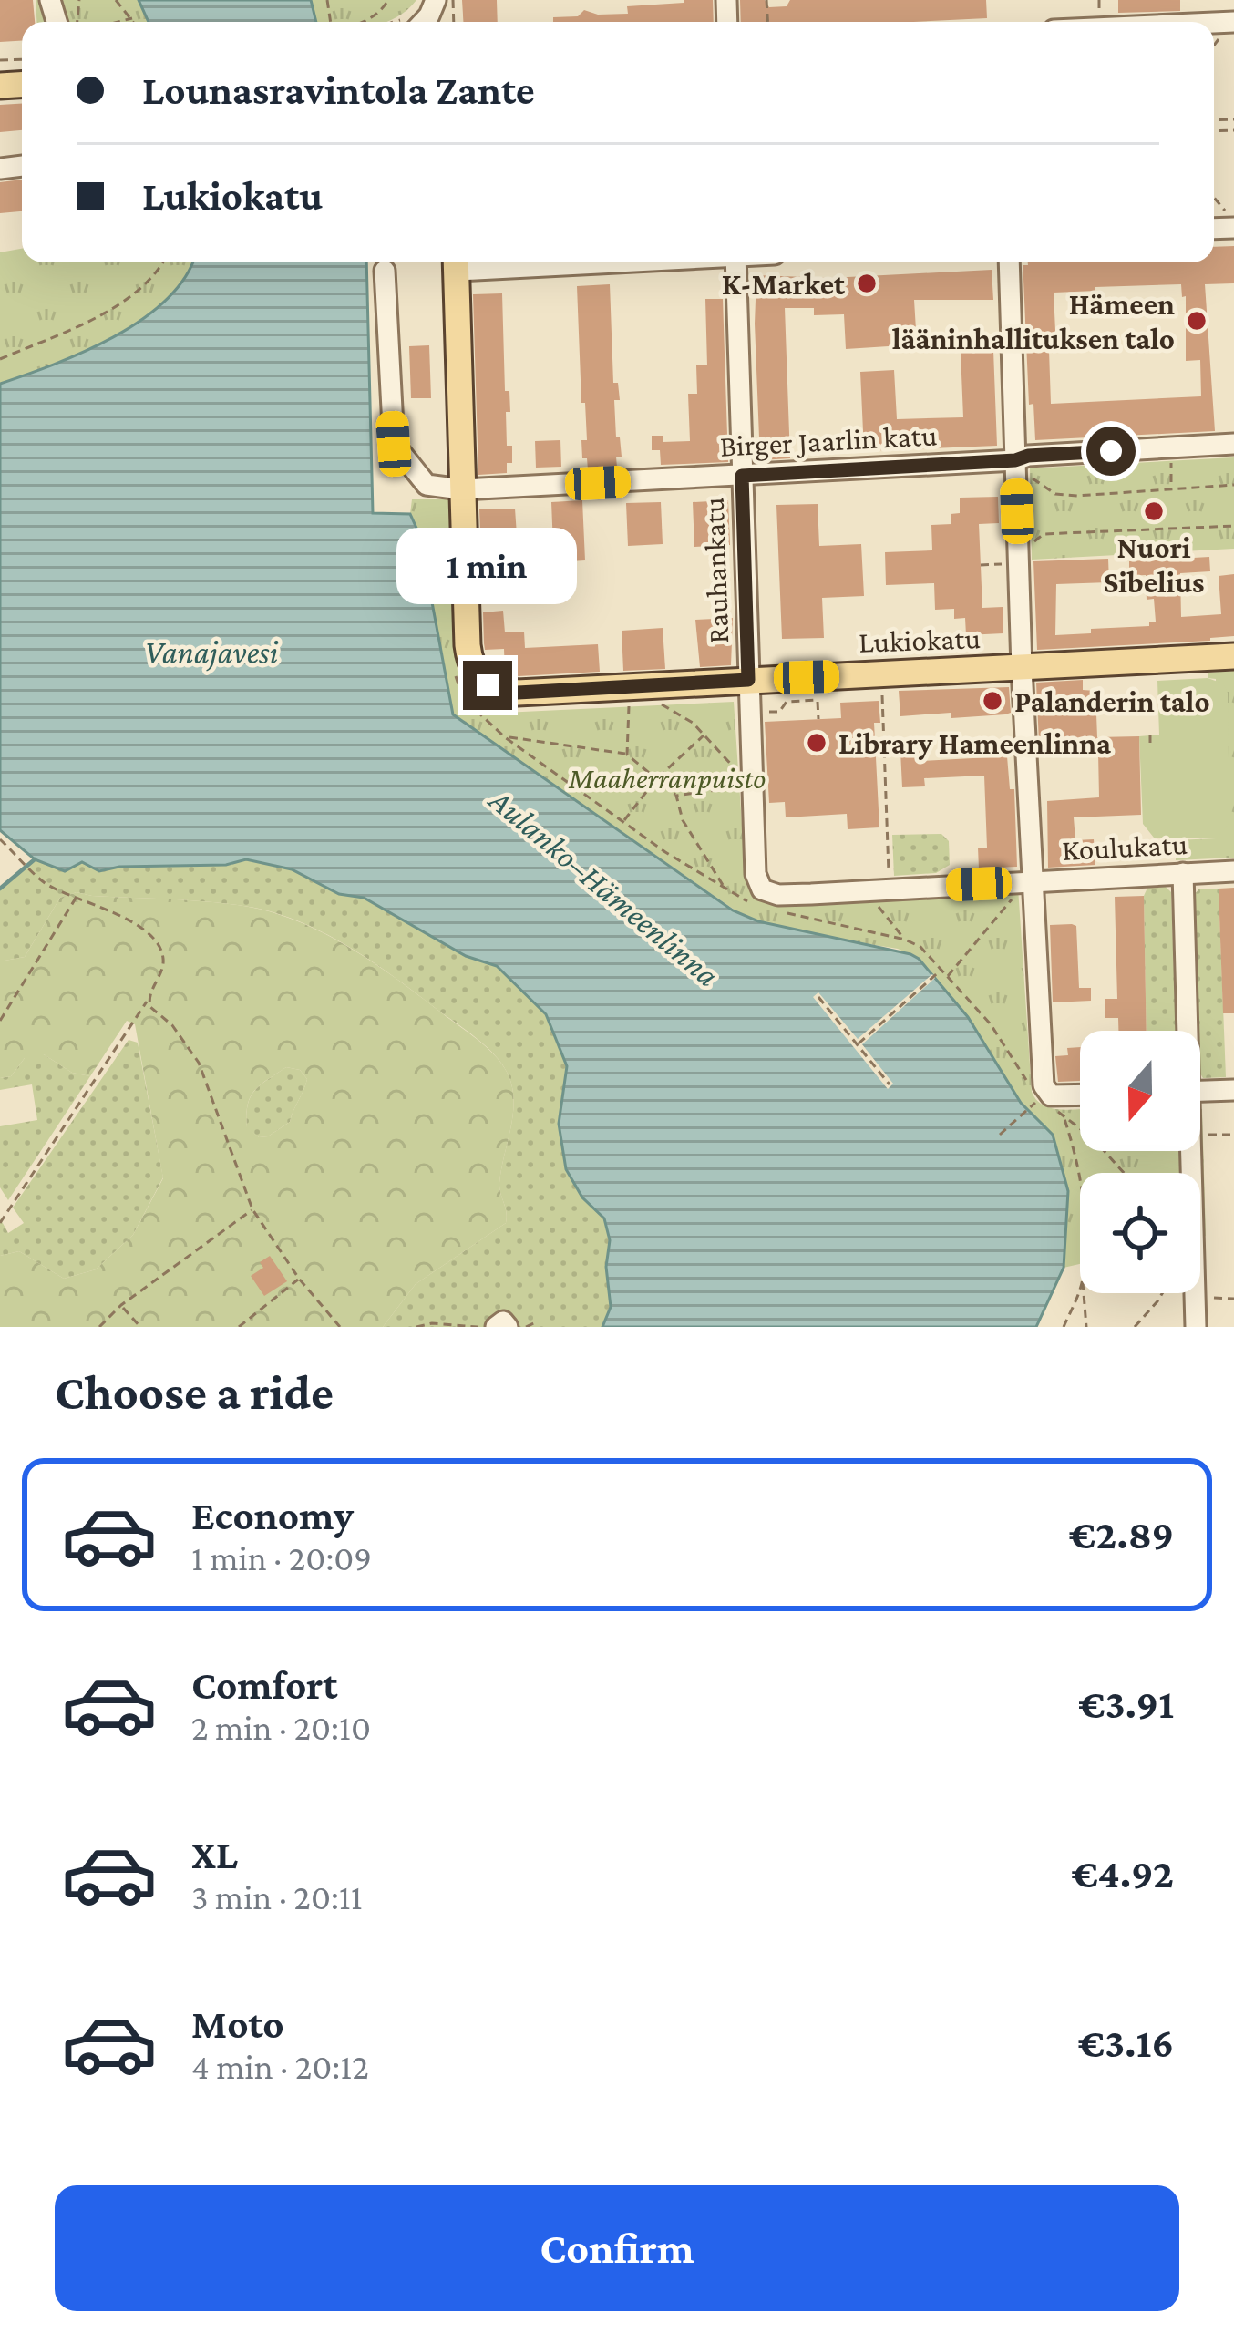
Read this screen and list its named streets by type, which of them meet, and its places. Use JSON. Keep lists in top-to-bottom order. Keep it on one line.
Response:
{"streets":{"main road":["Lukiokatu"],"street":["Birger Jaarlin katu","Rauhankatu","Koulukatu"]},"crossings":[["Birger Jaarlin katu","Rauhankatu"],["Birger Jaarlin katu","Lukiokatu"],["Rauhankatu","Lukiokatu"],["Rauhankatu","Koulukatu"]],"water":["Vanajavesi","Aulanko–Hämeenlinna"],"parks":["Maaherranpuisto"],"places":["K-Market","Hämeen lääninhallituksen talo","Nuori Sibelius","Palanderin talo","Library Hameenlinna"],"north":"bottom","page":{"banner":["Lounasravintola Zante","Lukiokatu"],"bubble":"1 min","heading":"Choose a ride","list":[{"name":"Economy","note":"1 min · 20:09","value":"€2.89"},{"name":"Comfort","note":"2 min · 20:10","value":"€3.91"},{"name":"XL","note":"3 min · 20:11","value":"€4.92"},{"name":"Moto","note":"4 min · 20:12","value":"€3.16"}],"buttons":"Confirm"}}
